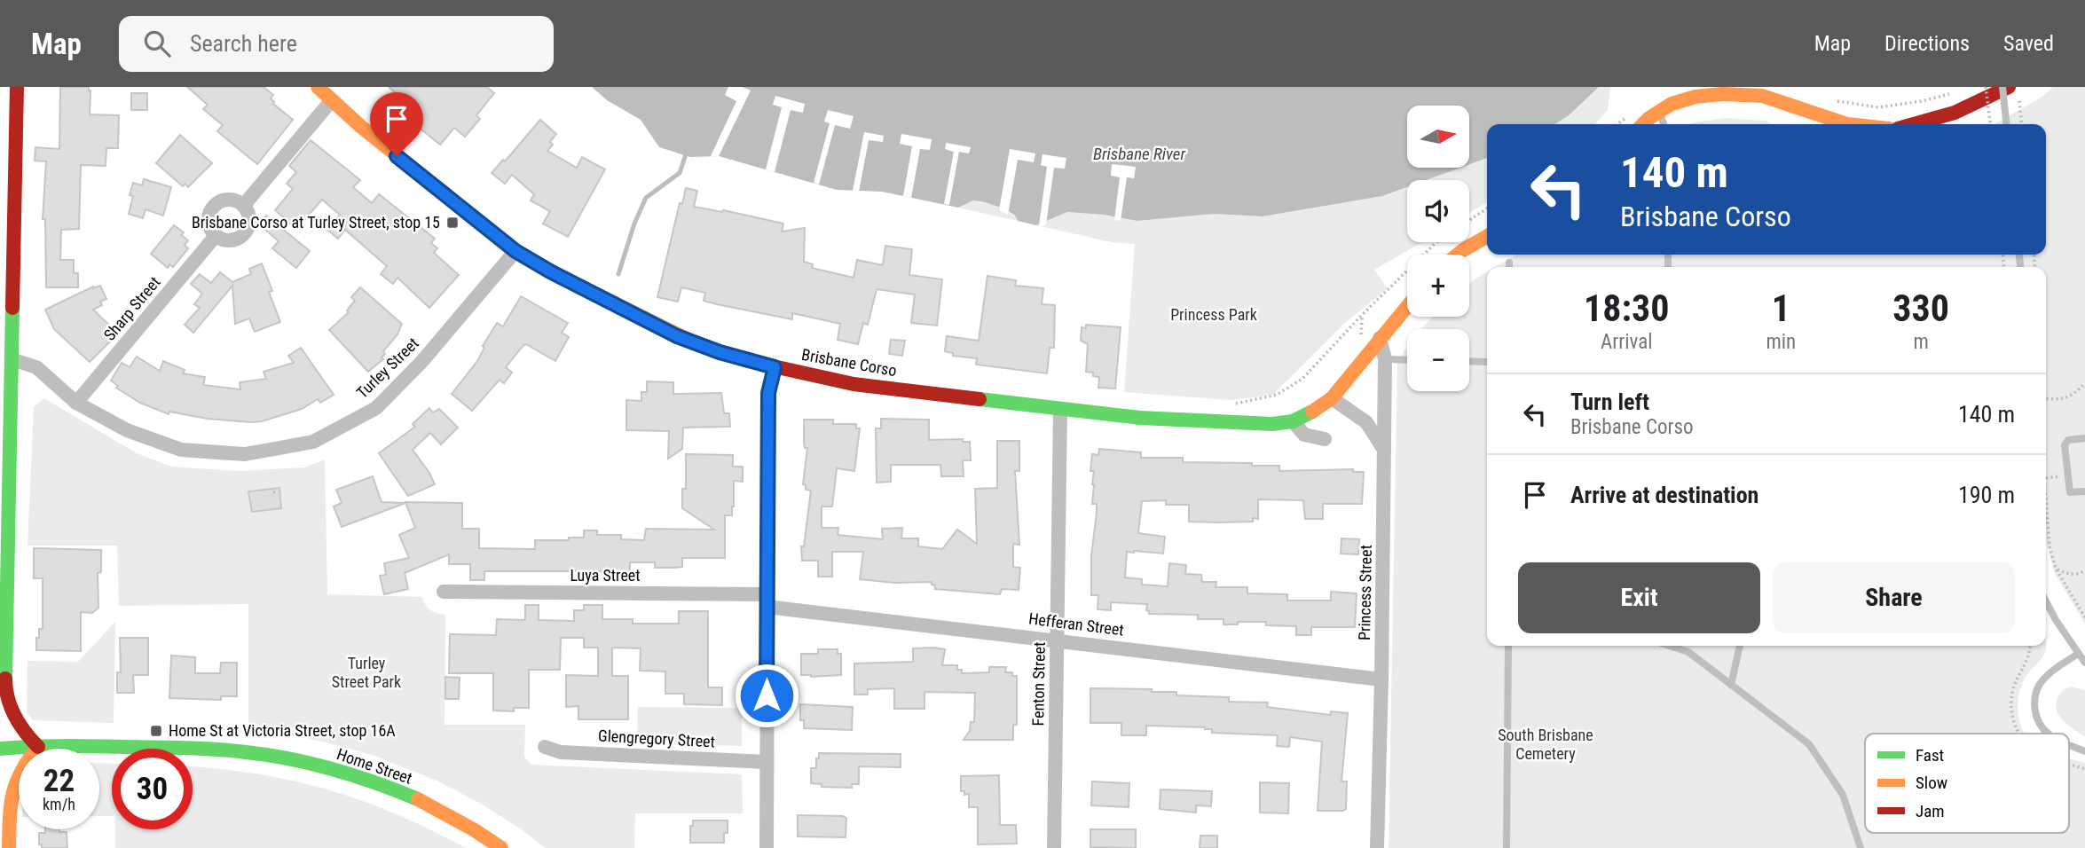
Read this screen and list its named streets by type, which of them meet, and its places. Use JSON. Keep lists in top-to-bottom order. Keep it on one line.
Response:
{"streets":{"street":["Sharp Street","Brisbane Corso","Turley Street","Luya Street","Princess Street","Hefferan Street","Fenton Street","Glengregory Street","Home Street"]},"crossings":[["Sharp Street","Turley Street"],["Brisbane Corso","Turley Street"],["Brisbane Corso","Fenton Street"],["Luya Street","Hefferan Street"],["Princess Street","Hefferan Street"],["Hefferan Street","Fenton Street"]],"water":["Brisbane River"],"parks":["Princess Park","Turley Street Park","South Brisbane Cemetery"],"places":{"transit":["Brisbane Corso at Turley Street, stop 15","Home St at Victoria Street, stop 16A"]},"legend":["Fast","Slow","Jam"],"north":"right","page":{"header":"Map","search":"Search here","nav":["Map","Directions","Saved"],"map_buttons":["+","−"],"turn":["140 m","Brisbane Corso"],"eta":["18:30","Arrival","1","min","330","m"],"list":[{"name":"Turn left","note":"Brisbane Corso","value":"140 m"},{"name":"Arrive at destination","value":"190 m"}],"buttons":["Exit","Share"],"speed":"22 km/h","limit":"30"}}
